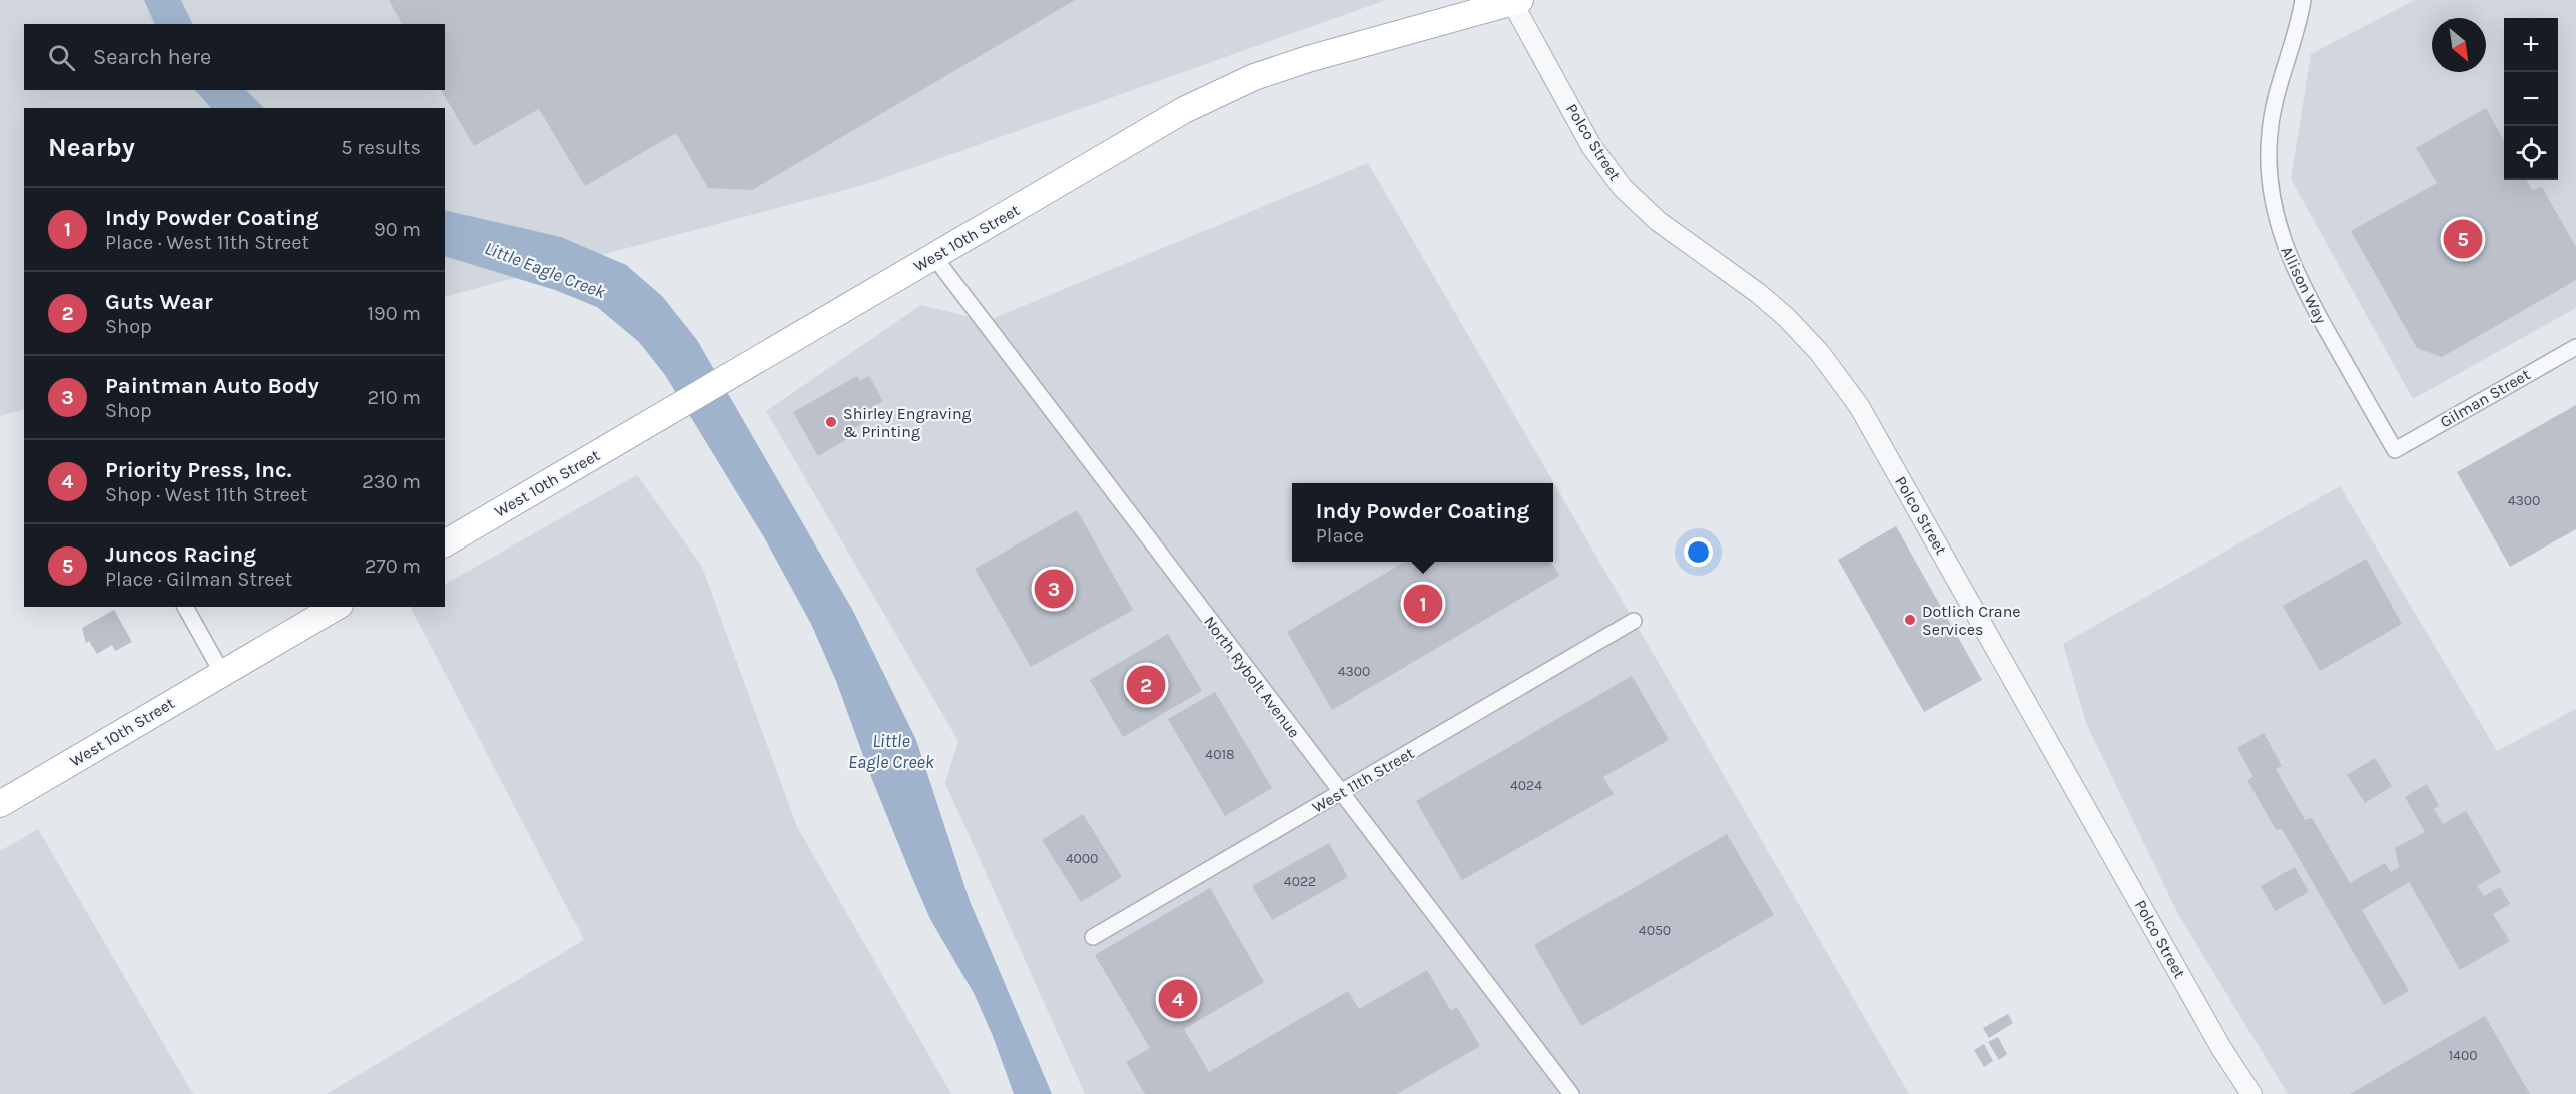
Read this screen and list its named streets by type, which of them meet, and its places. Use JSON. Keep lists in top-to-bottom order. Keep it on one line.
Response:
{"streets":{"main road":["West 10th Street"],"street":["Polco Street","Allison Way","Gilman Street","North Rybolt Avenue","West 11th Street"]},"crossings":[["Polco Street","West 10th Street"],["West 10th Street","North Rybolt Avenue"],["Allison Way","Gilman Street"],["North Rybolt Avenue","West 11th Street"]],"water":["Little Eagle Creek"],"places":["Shirley Engraving & Printing","Dotlich Crane Services"],"house_numbers":["4300","4300","4018","4024","4000","4022","4050","1400"],"north":"bottom right","page":{"map_buttons":["+","−"],"search":"Search here","heading":["Nearby","5 results"],"list":[{"mark":"1","name":"Indy Powder Coating","note":"Place · West 11th Street","value":"90 m"},{"mark":"2","name":"Guts Wear","note":"Shop","value":"190 m"},{"mark":"3","name":"Paintman Auto Body","note":"Shop","value":"210 m"},{"mark":"4","name":"Priority Press, Inc.","note":"Shop · West 11th Street","value":"230 m"},{"mark":"5","name":"Juncos Racing","note":"Place · Gilman Street","value":"270 m"}],"pins":["5","3","1","2","4"],"popup":["Indy Powder Coating","Place"]}}
